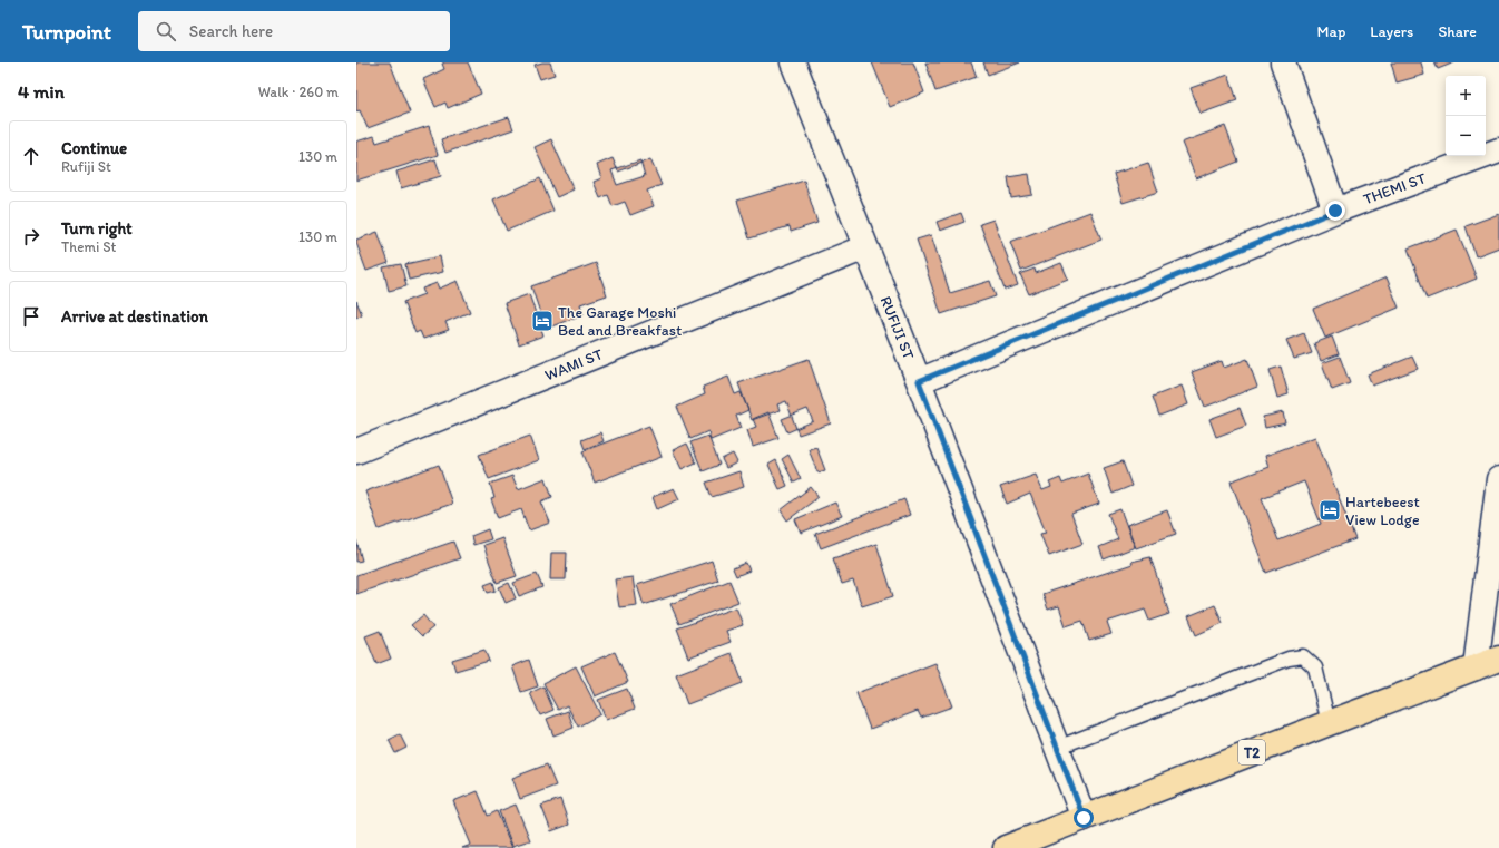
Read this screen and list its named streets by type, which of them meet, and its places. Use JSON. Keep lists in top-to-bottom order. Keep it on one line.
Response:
{"streets":{"highway":["T2"],"street":["THEMI ST","RUFIJI ST","WAMI ST"]},"crossings":[["THEMI ST","RUFIJI ST"],["RUFIJI ST","WAMI ST"],["RUFIJI ST","T2"]],"places":{"hotel":["The Garage Moshi Bed and Breakfast","Hartebeest View Lodge"]},"page":{"header":"Turnpoint","search":"Search here","nav":["Map","Layers","Share"],"heading":["4 min","Walk · 260 m"],"map_buttons":["+","−"],"list":[["Continue","Rufiji St","130 m"],["Turn right","Themi St","130 m"],"Arrive at destination"]}}
